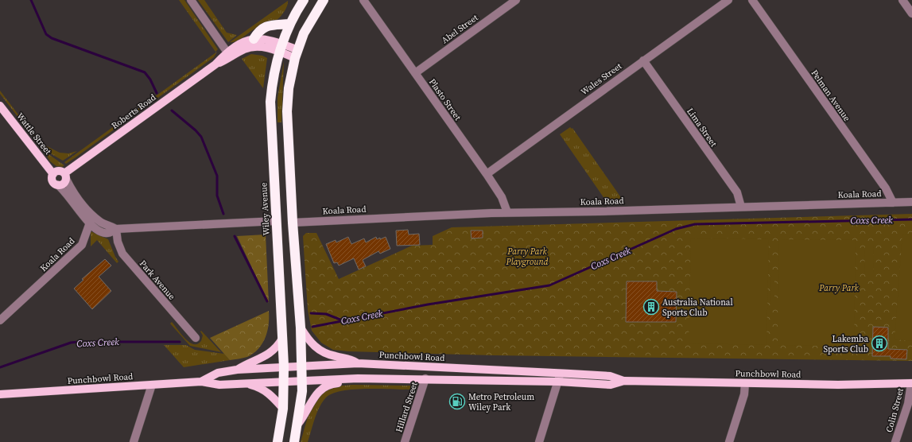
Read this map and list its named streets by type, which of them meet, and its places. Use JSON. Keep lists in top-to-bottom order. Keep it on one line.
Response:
{"streets":{"highway":["Wiley Avenue"],"main road":["Roberts Road","Wattle Street","Punchbowl Road"],"street":["Abel Street","Wales Street","Pelman Avenue","Plasto Street","Lima Street","Koala Road","Park Avenue","Hillard Street","Colin Street"]},"crossings":[["Abel Street","Plasto Street"],["Wales Street","Plasto Street"],["Wales Street","Lima Street"],["Pelman Avenue","Koala Road"],["Plasto Street","Koala Road"],["Roberts Road","Wattle Street"],["Roberts Road","Wiley Avenue"],["Lima Street","Koala Road"],["Wiley Avenue","Punchbowl Road"],["Punchbowl Road","Hillard Street"],["Punchbowl Road","Colin Street"]],"water":["Coxs Creek"],"parks":["Parry Park Playground","Parry Park"],"places":{"building":["Australia National Sports Club","Lakemba Sports Club"],"fuel station":["Metro Petroleum Wiley Park"]}}
